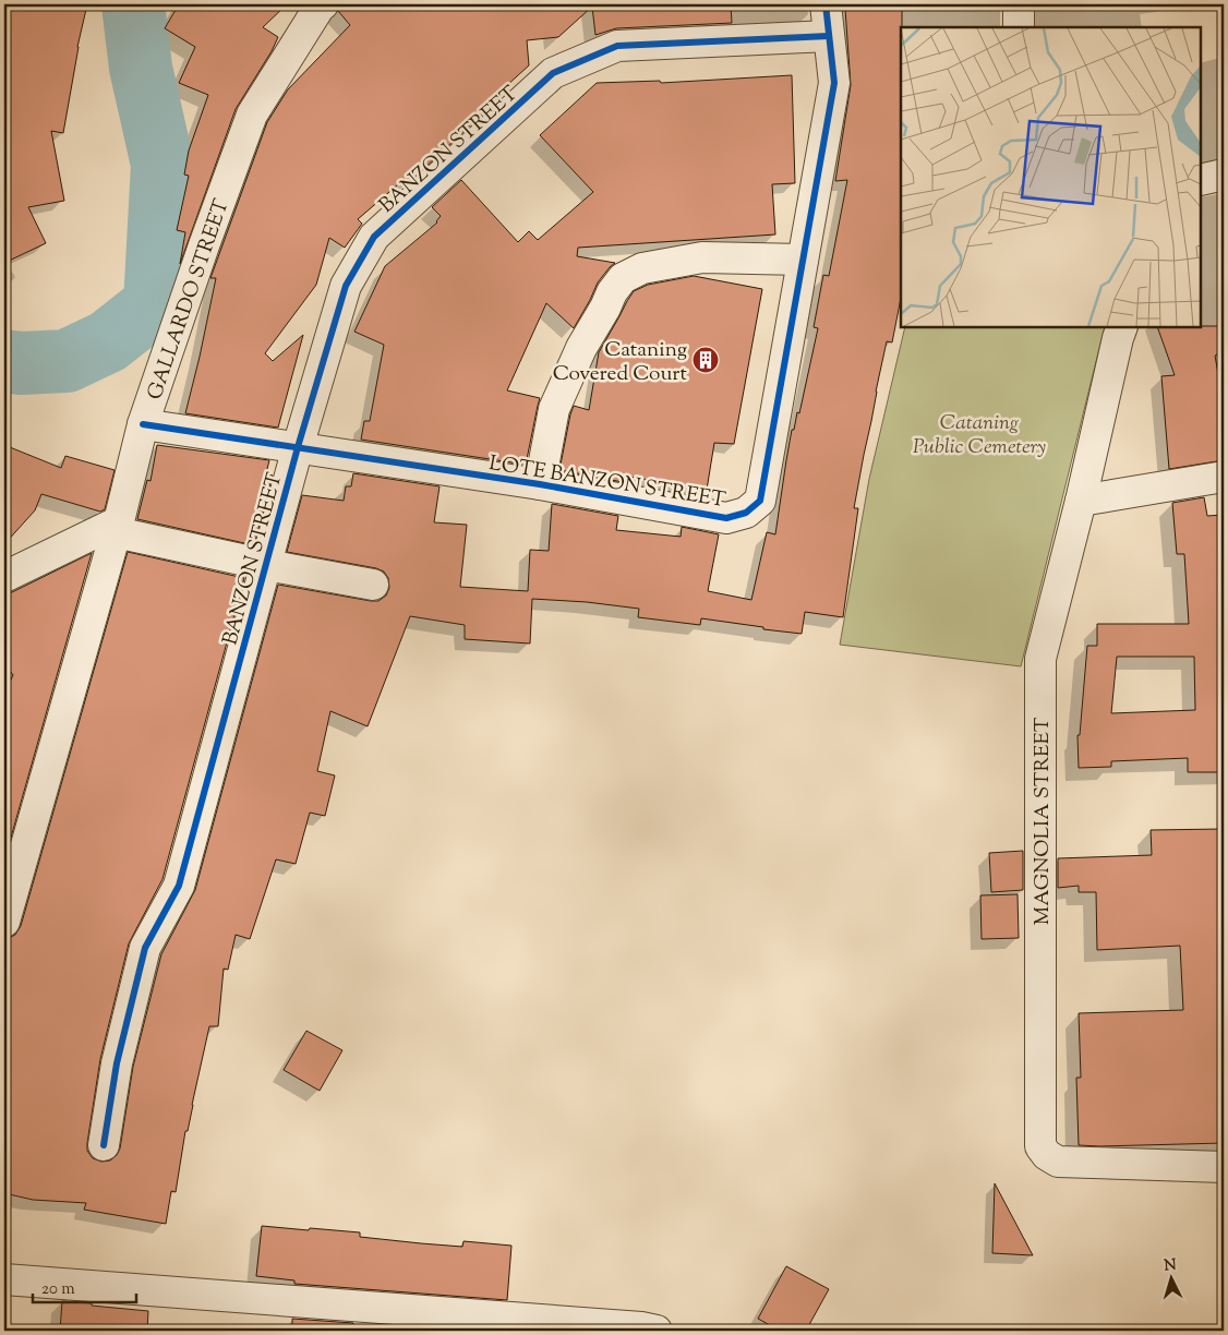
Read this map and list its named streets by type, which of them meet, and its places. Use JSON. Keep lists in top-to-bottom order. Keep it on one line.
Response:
{"streets":{"street":["BANZON STREET","GALLARDO STREET","LOTE BANZON STREET","MAGNOLIA STREET"]},"crossings":[["BANZON STREET","LOTE BANZON STREET"],["GALLARDO STREET","LOTE BANZON STREET"]],"parks":["Cataning Public Cemetery"],"places":{"building":["Cataning Covered Court"]},"scale_bar":"20 m","north":"top"}
